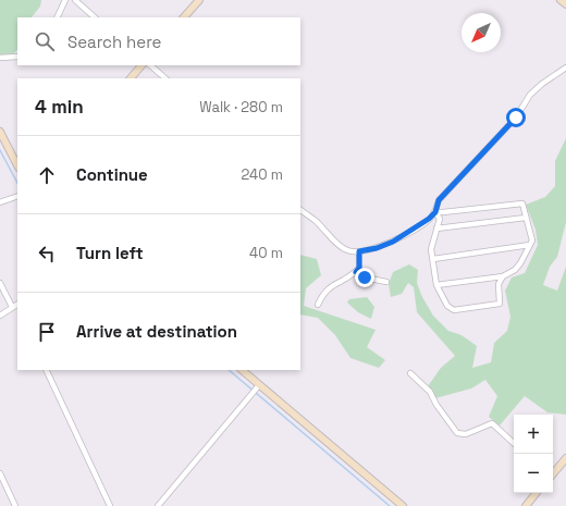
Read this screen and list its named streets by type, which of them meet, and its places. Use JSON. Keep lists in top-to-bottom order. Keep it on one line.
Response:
{"north":"bottom left","page":{"search":"Search here","heading":["4 min","Walk · 280 m"],"list":[["Continue","240 m"],["Turn left","40 m"],"Arrive at destination"],"map_buttons":["+","−"]}}
